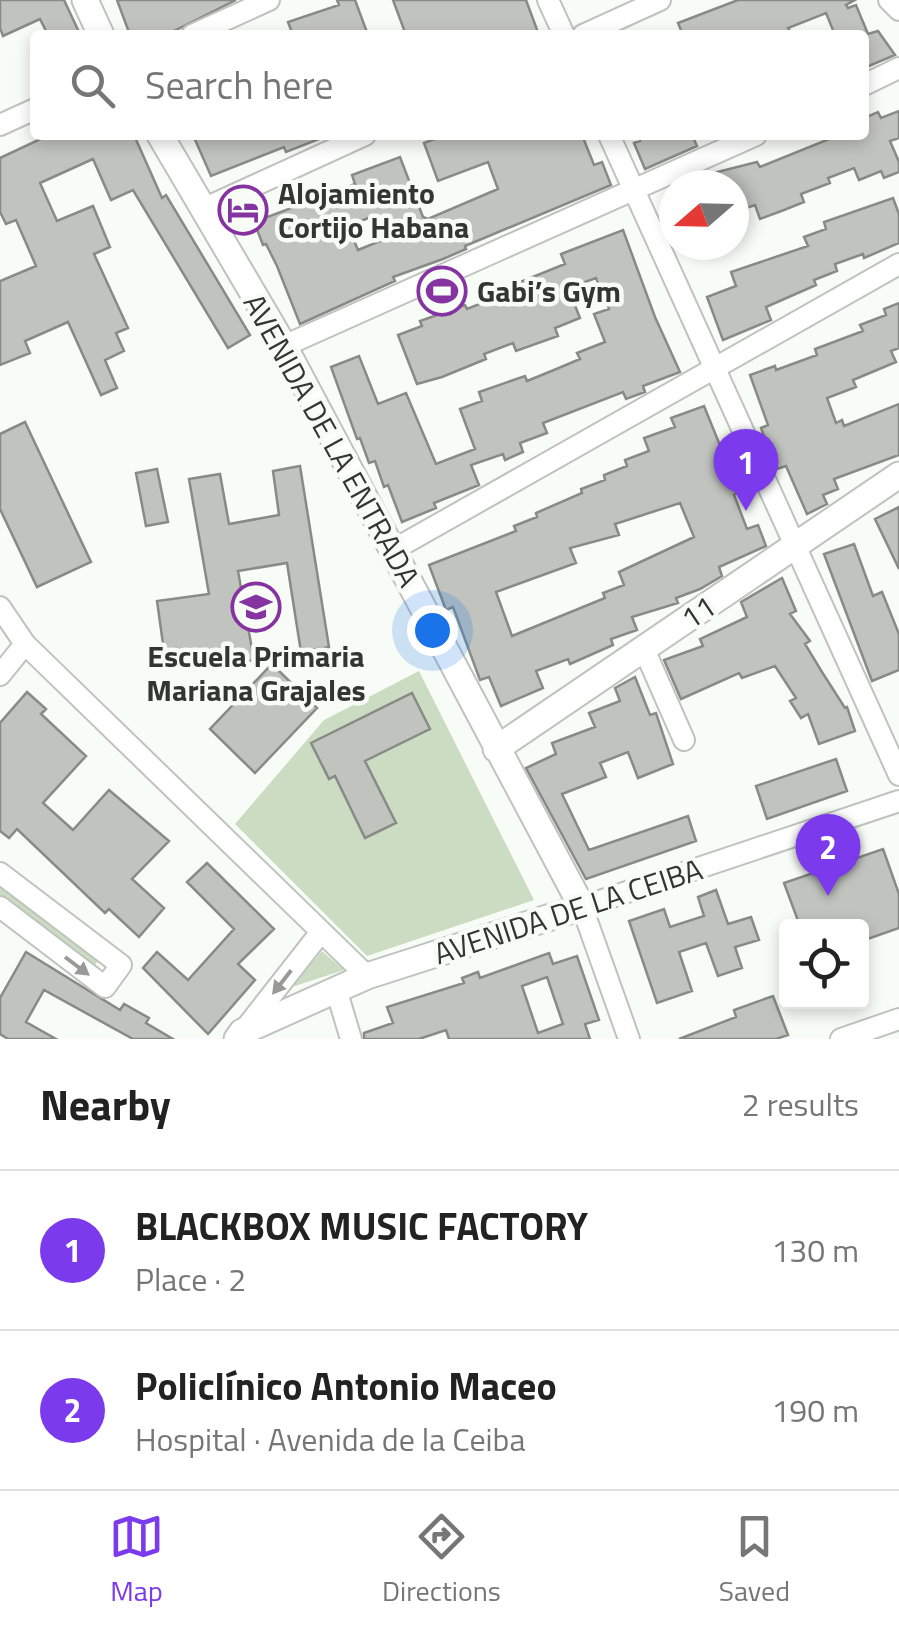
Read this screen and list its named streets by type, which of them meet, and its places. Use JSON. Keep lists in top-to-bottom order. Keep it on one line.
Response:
{"streets":{"street":["AVENIDA DE LA ENTRADA","11","AVENIDA DE LA CEIBA"]},"crossings":[["AVENIDA DE LA ENTRADA","11"],["AVENIDA DE LA ENTRADA","AVENIDA DE LA CEIBA"]],"places":{"hotel":["Alojamiento Cortijo Habana"],"sports":["Gabi’s Gym"],"school or university":["Escuela Primaria Mariana Grajales"]},"north":"left","page":{"search":"Search here","pins":["1","2"],"heading":["Nearby","2 results"],"list":[{"mark":"1","name":"BLACKBOX MUSIC FACTORY","note":"Place · 2","value":"130 m"},{"mark":"2","name":"Policlínico Antonio Maceo","note":"Hospital · Avenida de la Ceiba","value":"190 m"}],"nav":["Map","Directions","Saved"]}}
